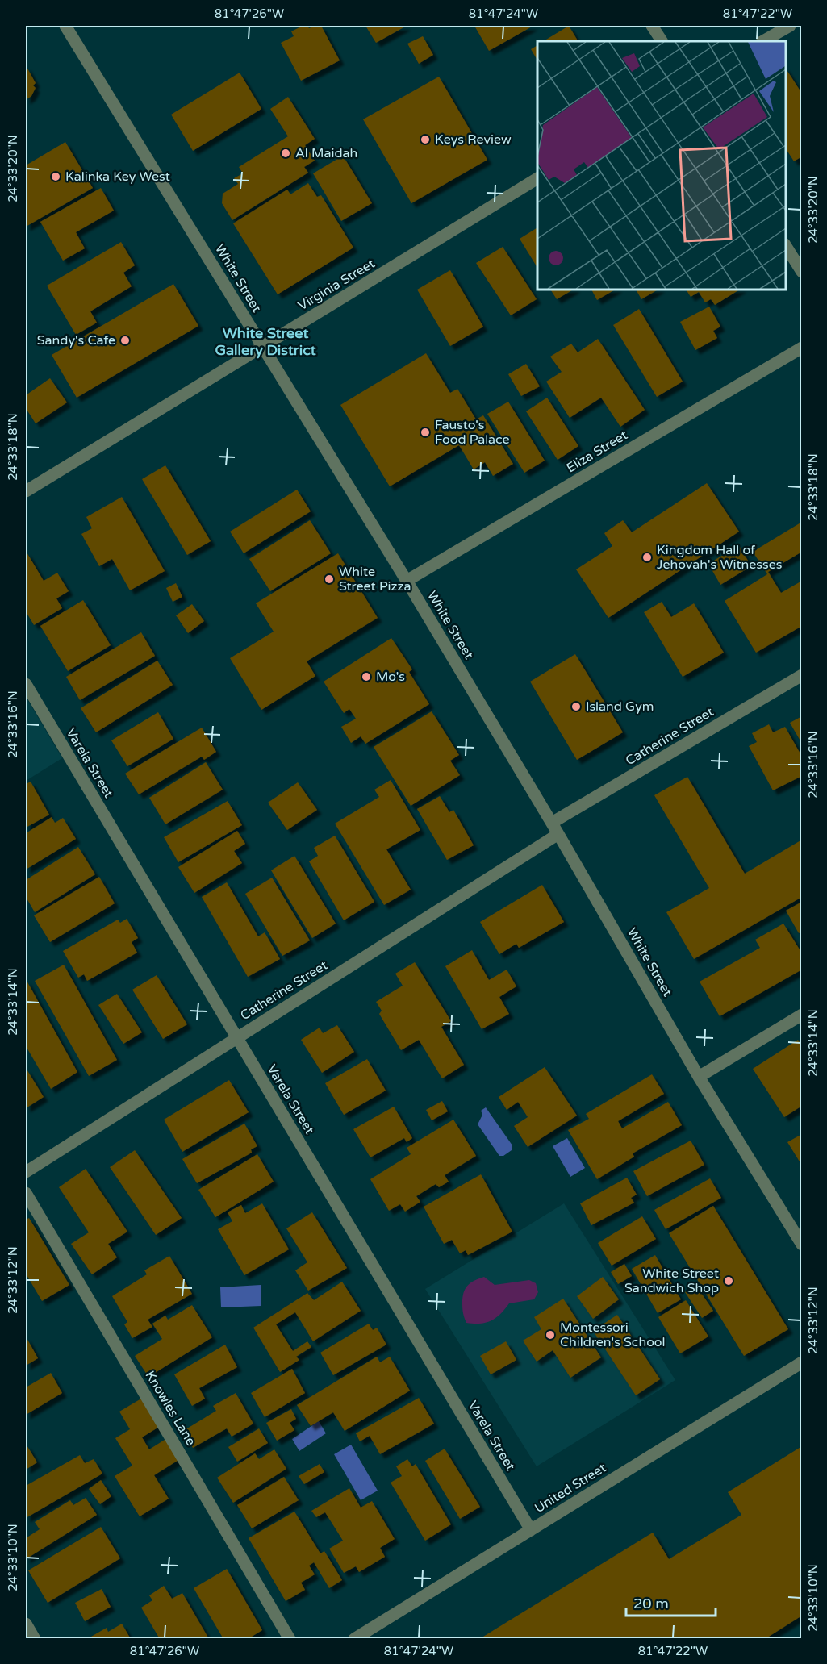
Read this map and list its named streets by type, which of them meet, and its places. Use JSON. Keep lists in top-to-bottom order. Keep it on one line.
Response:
{"streets":{"street":["White Street","Virginia Street","Eliza Street","Catherine Street","Varela Street","Knowles Lane","United Street"]},"crossings":[["White Street","Virginia Street"],["White Street","Eliza Street"],["White Street","Catherine Street"],["Catherine Street","Varela Street"],["Varela Street","United Street"]],"districts":["White Street Gallery District"],"places":["Keys Review","Al Maidah","Kalinka Key West","Sandy's Cafe","Fausto's Food Palace","Kingdom Hall of Jehovah's Witnesses","White Street Pizza","Mo's","Island Gym","White Street Sandwich Shop","Montessori Children's School"],"scale_bar":"20 m","coordinates":["81°47'26\"W","81°47'24\"W","81°47'22\"W","24°33'20\"N","24°33'18\"N","24°33'16\"N","24°33'14\"N","24°33'12\"N","24°33'10\"N"]}
